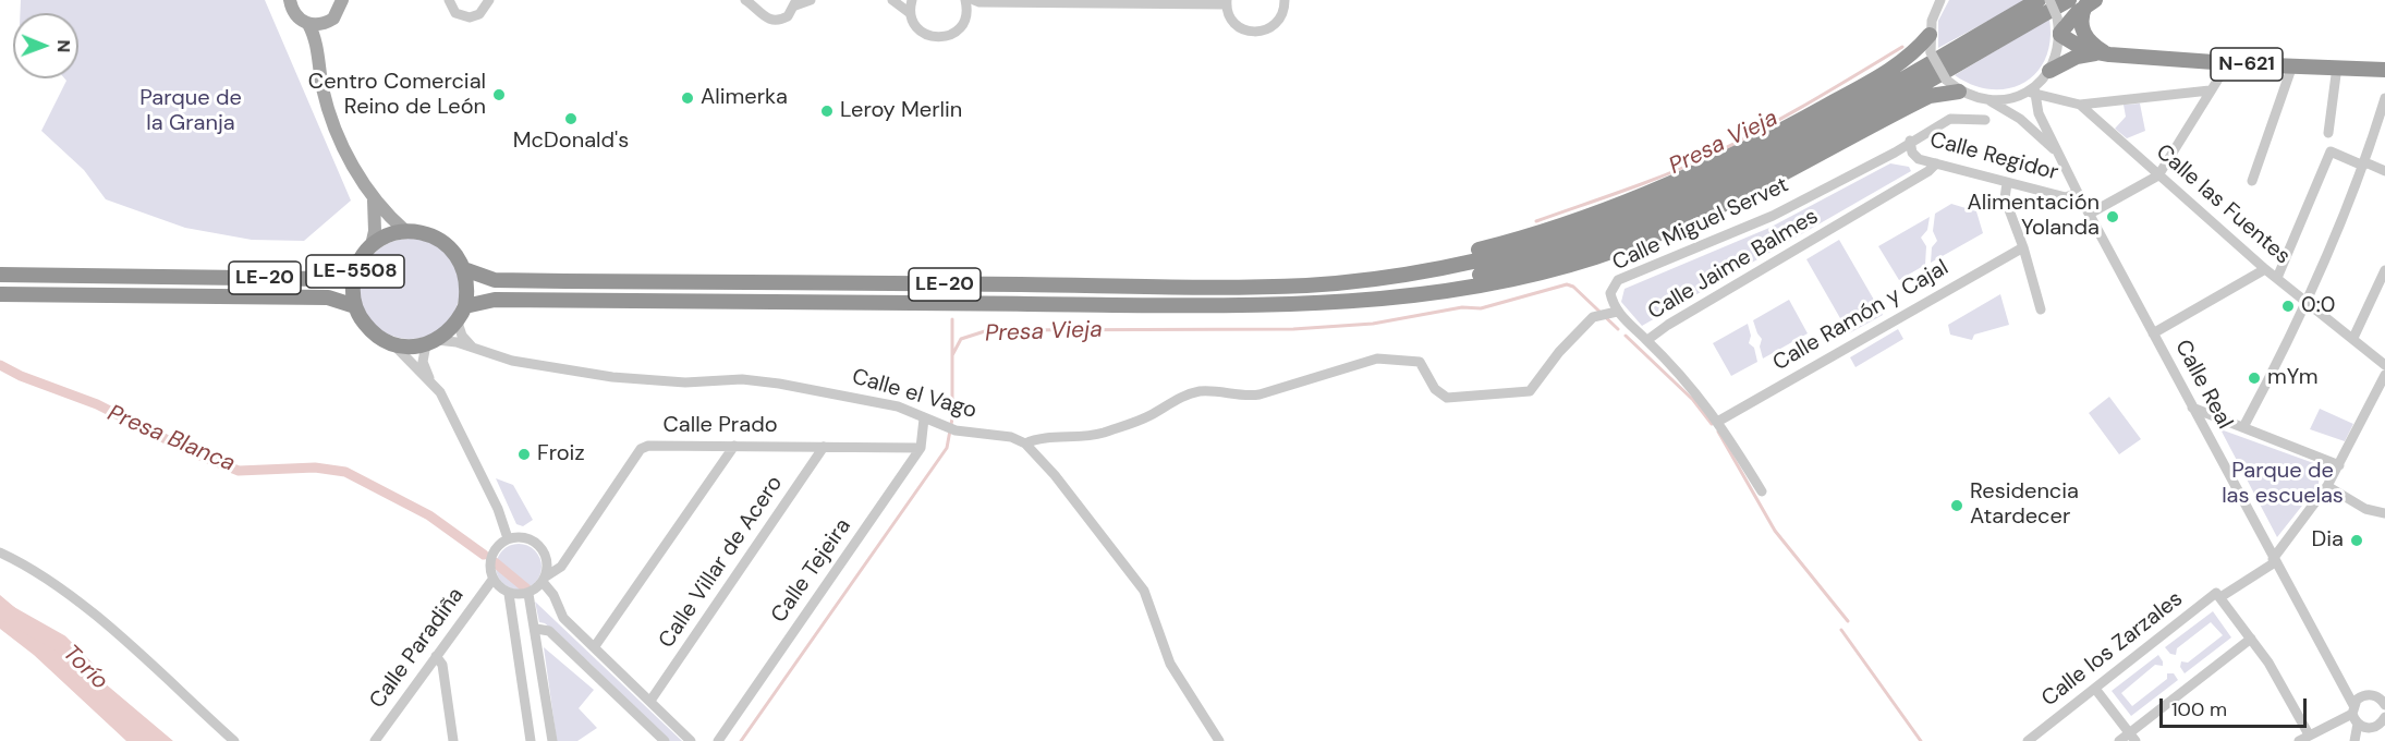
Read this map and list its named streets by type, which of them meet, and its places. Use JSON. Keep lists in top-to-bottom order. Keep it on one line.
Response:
{"streets":{"highway":["N-621","LE-5508","LE-20"],"street":["Calle Regidor","Calle las Fuentes","Calle Miguel Servet","Calle Jaime Balmes","Calle Ramón y Cajal","Calle Real","Calle el Vago","Calle Prado","Calle Villar de Acero","Calle Tejeira","Calle Paradiña","Calle los Zarzales"]},"crossings":[["Calle Regidor","Calle Miguel Servet"],["Calle Regidor","Calle Jaime Balmes"],["Calle Regidor","Calle Real"],["Calle Jaime Balmes","Calle Ramón y Cajal"],["LE-5508","LE-20"],["LE-5508","Calle el Vago"],["LE-5508","Calle Prado"],["LE-5508","Calle Paradiña"],["LE-20","Calle el Vago"],["Calle el Vago","Calle Tejeira"],["Calle Prado","Calle Villar de Acero"],["Calle Prado","Calle Tejeira"],["Calle Prado","Calle Paradiña"]],"water":["Presa Vieja","Presa Blanca","Torío"],"parks":["Parque de la Granja","Parque de las escuelas"],"places":["Centro Comercial Reino de León","Alimerka","Leroy Merlin","McDonald's","Alimentación Yolanda","0:0","mYm","Froiz","Residencia Atardecer","Dia"],"scale_bar":"100 m","north":"right"}
